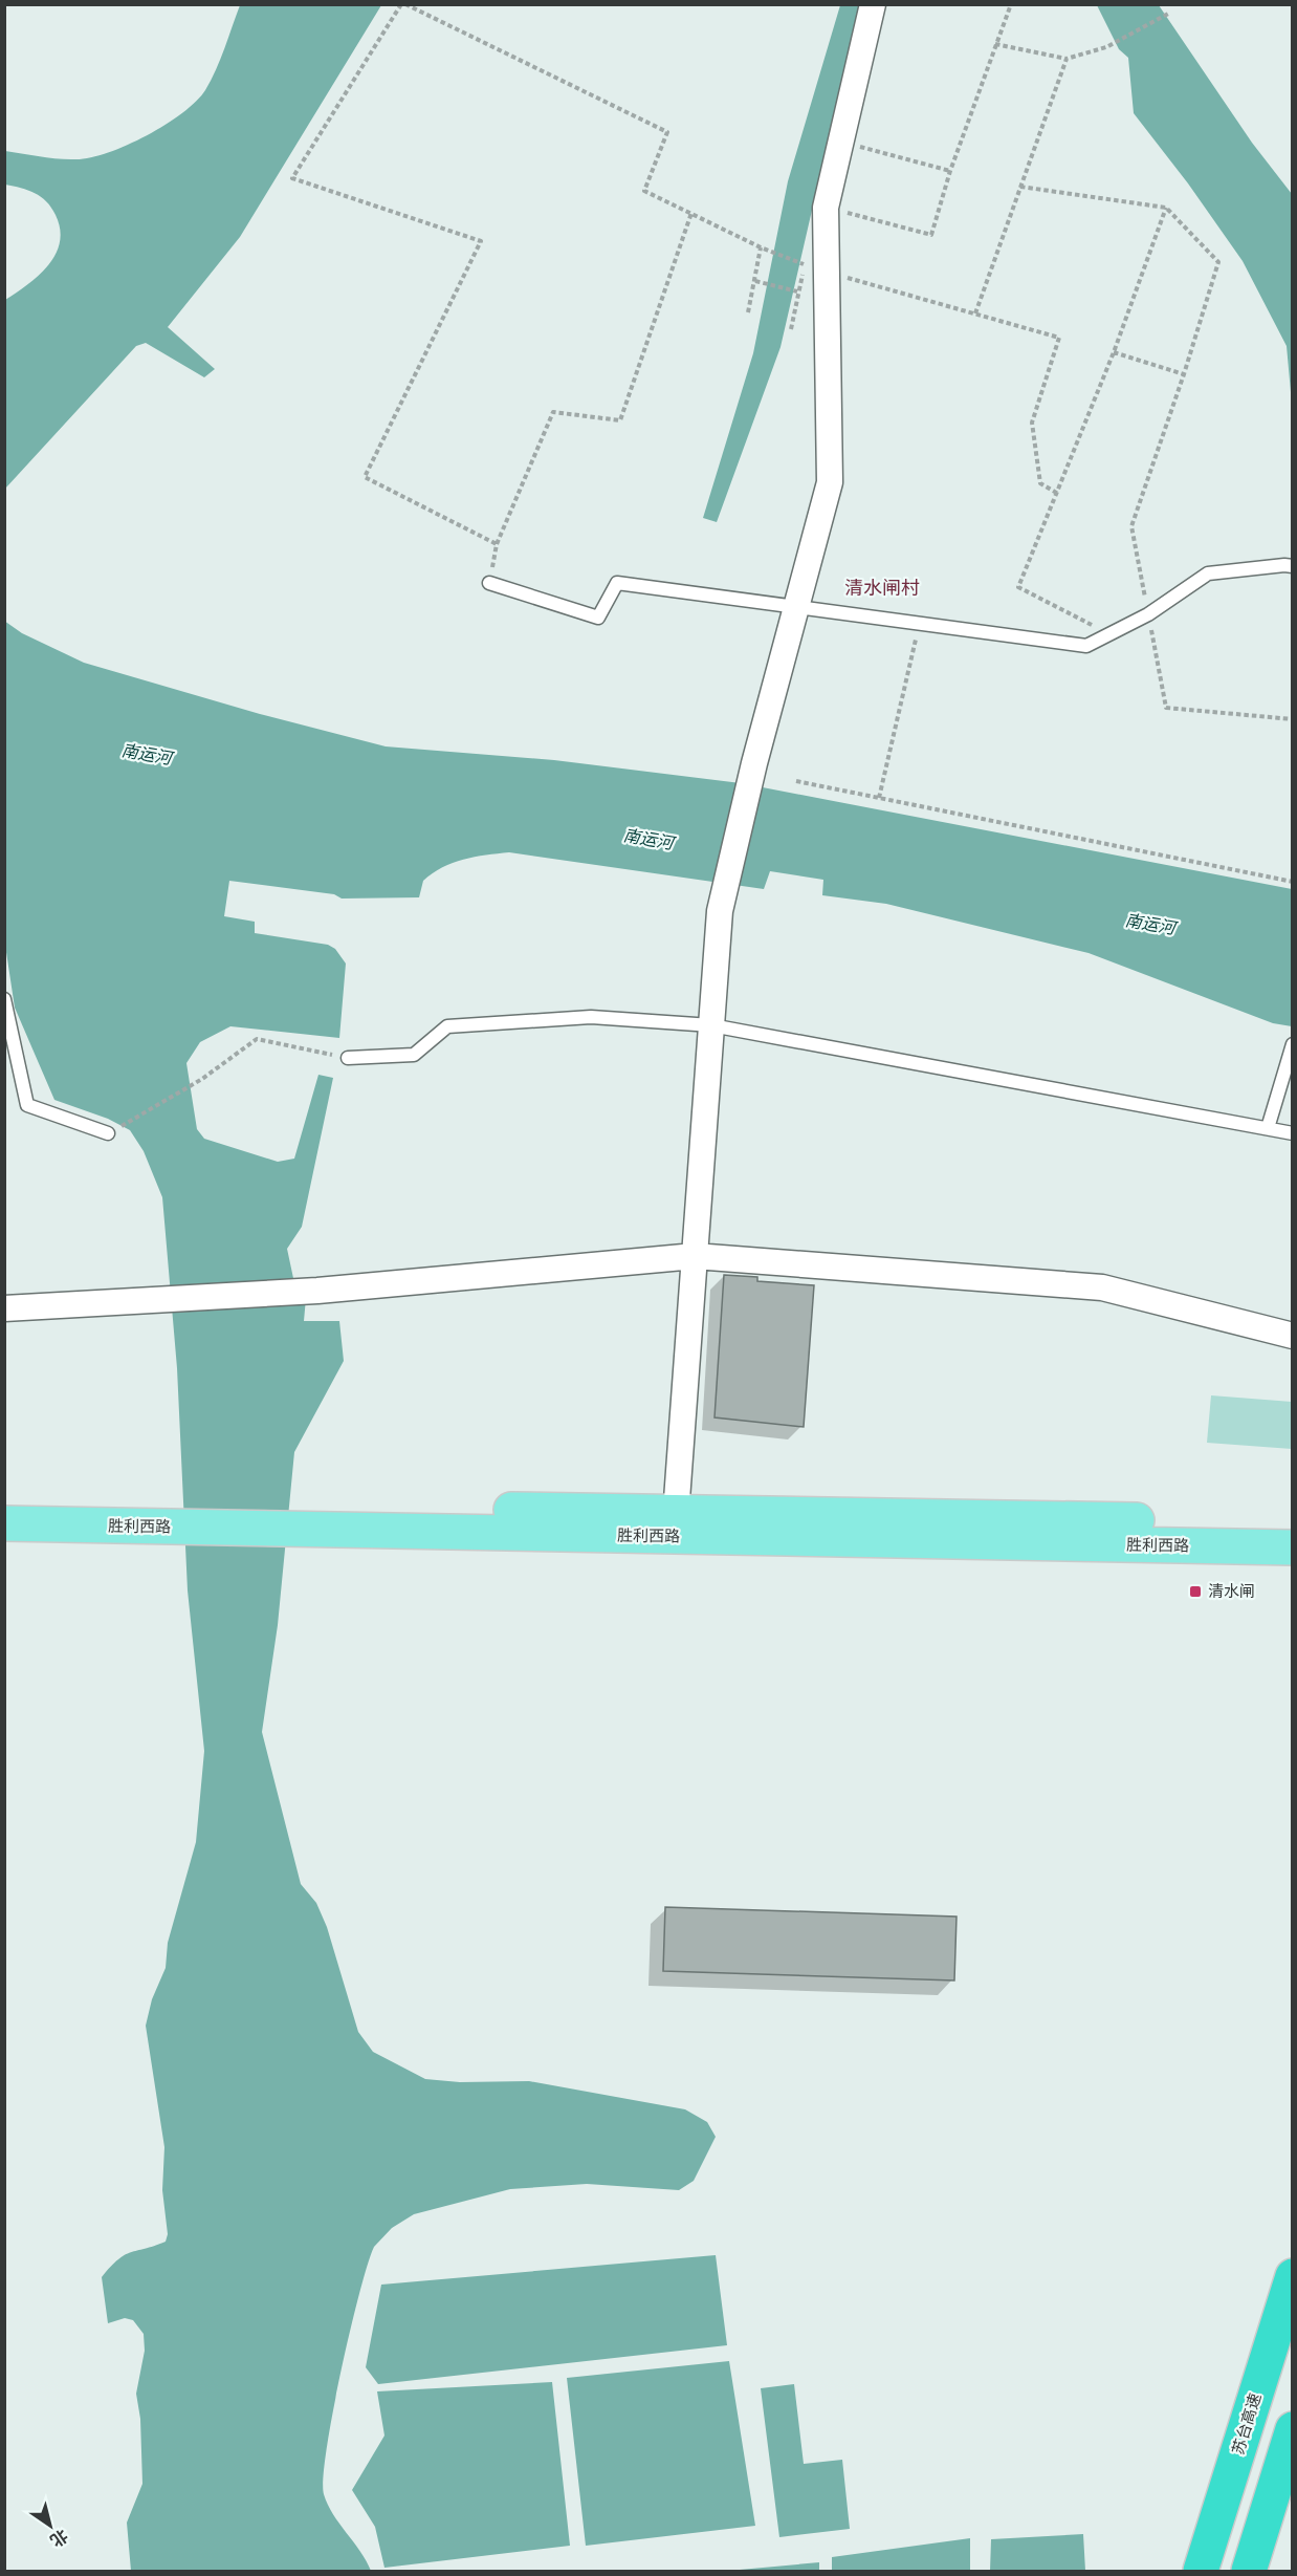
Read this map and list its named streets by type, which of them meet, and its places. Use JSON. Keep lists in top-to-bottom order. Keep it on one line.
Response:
{"streets":{"highway":["苏台高速"],"main road":["胜利西路"]},"districts":["清水闸村"],"water":["南运河"],"places":{"transit":["清水闸"]},"north":"bottom right"}
